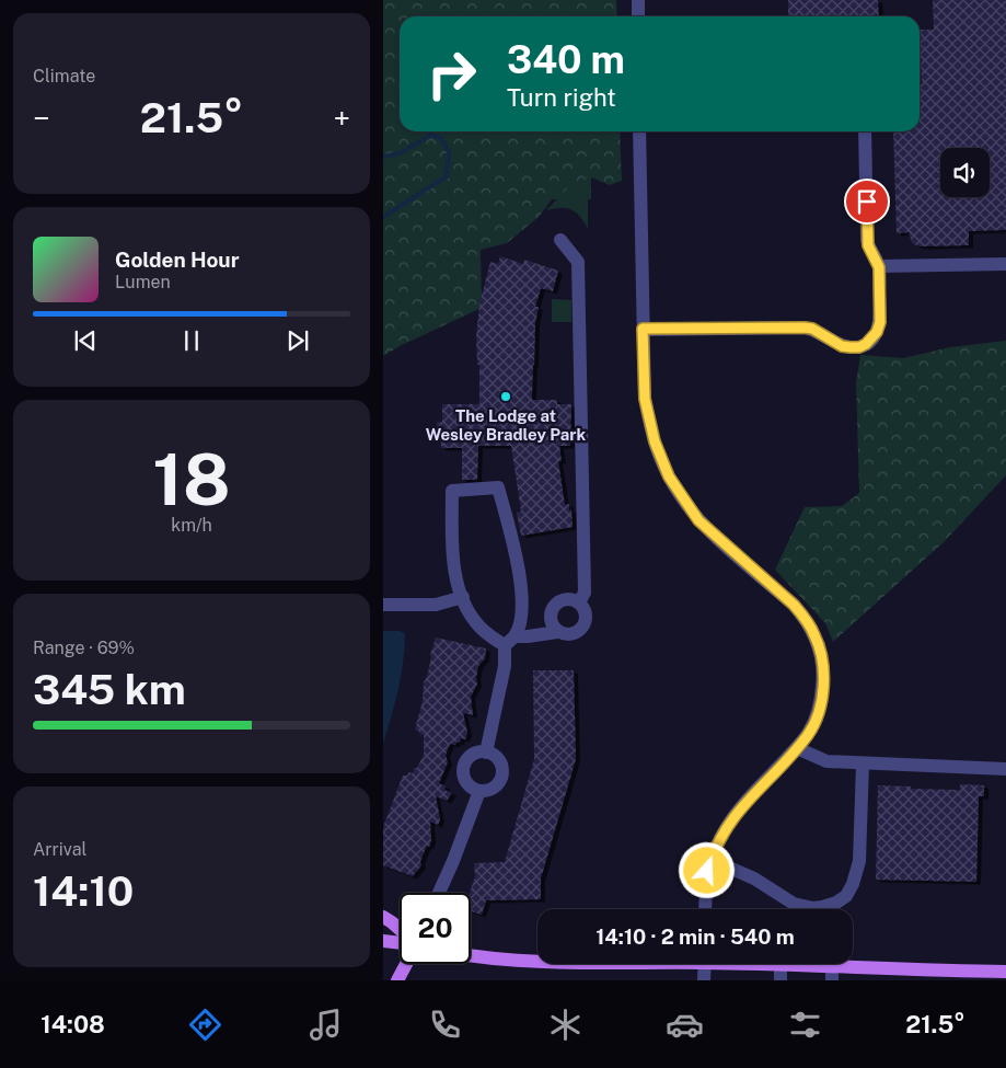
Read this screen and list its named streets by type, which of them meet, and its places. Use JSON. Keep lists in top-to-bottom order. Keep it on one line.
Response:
{"places":["The Lodge at Wesley Bradley Park"],"page":{"tile":["Climate",["18","km/h"],["Range · 69%","345 km"],["Arrival","14:10"]],"turn":["340 m","Turn right"],"heat":["−","21.5°","+"],"song":["Golden Hour","Lumen"],"limit":"20","trip":"14:10 · 2 min · 540 m","tabs":["14:08","21.5°"]}}
